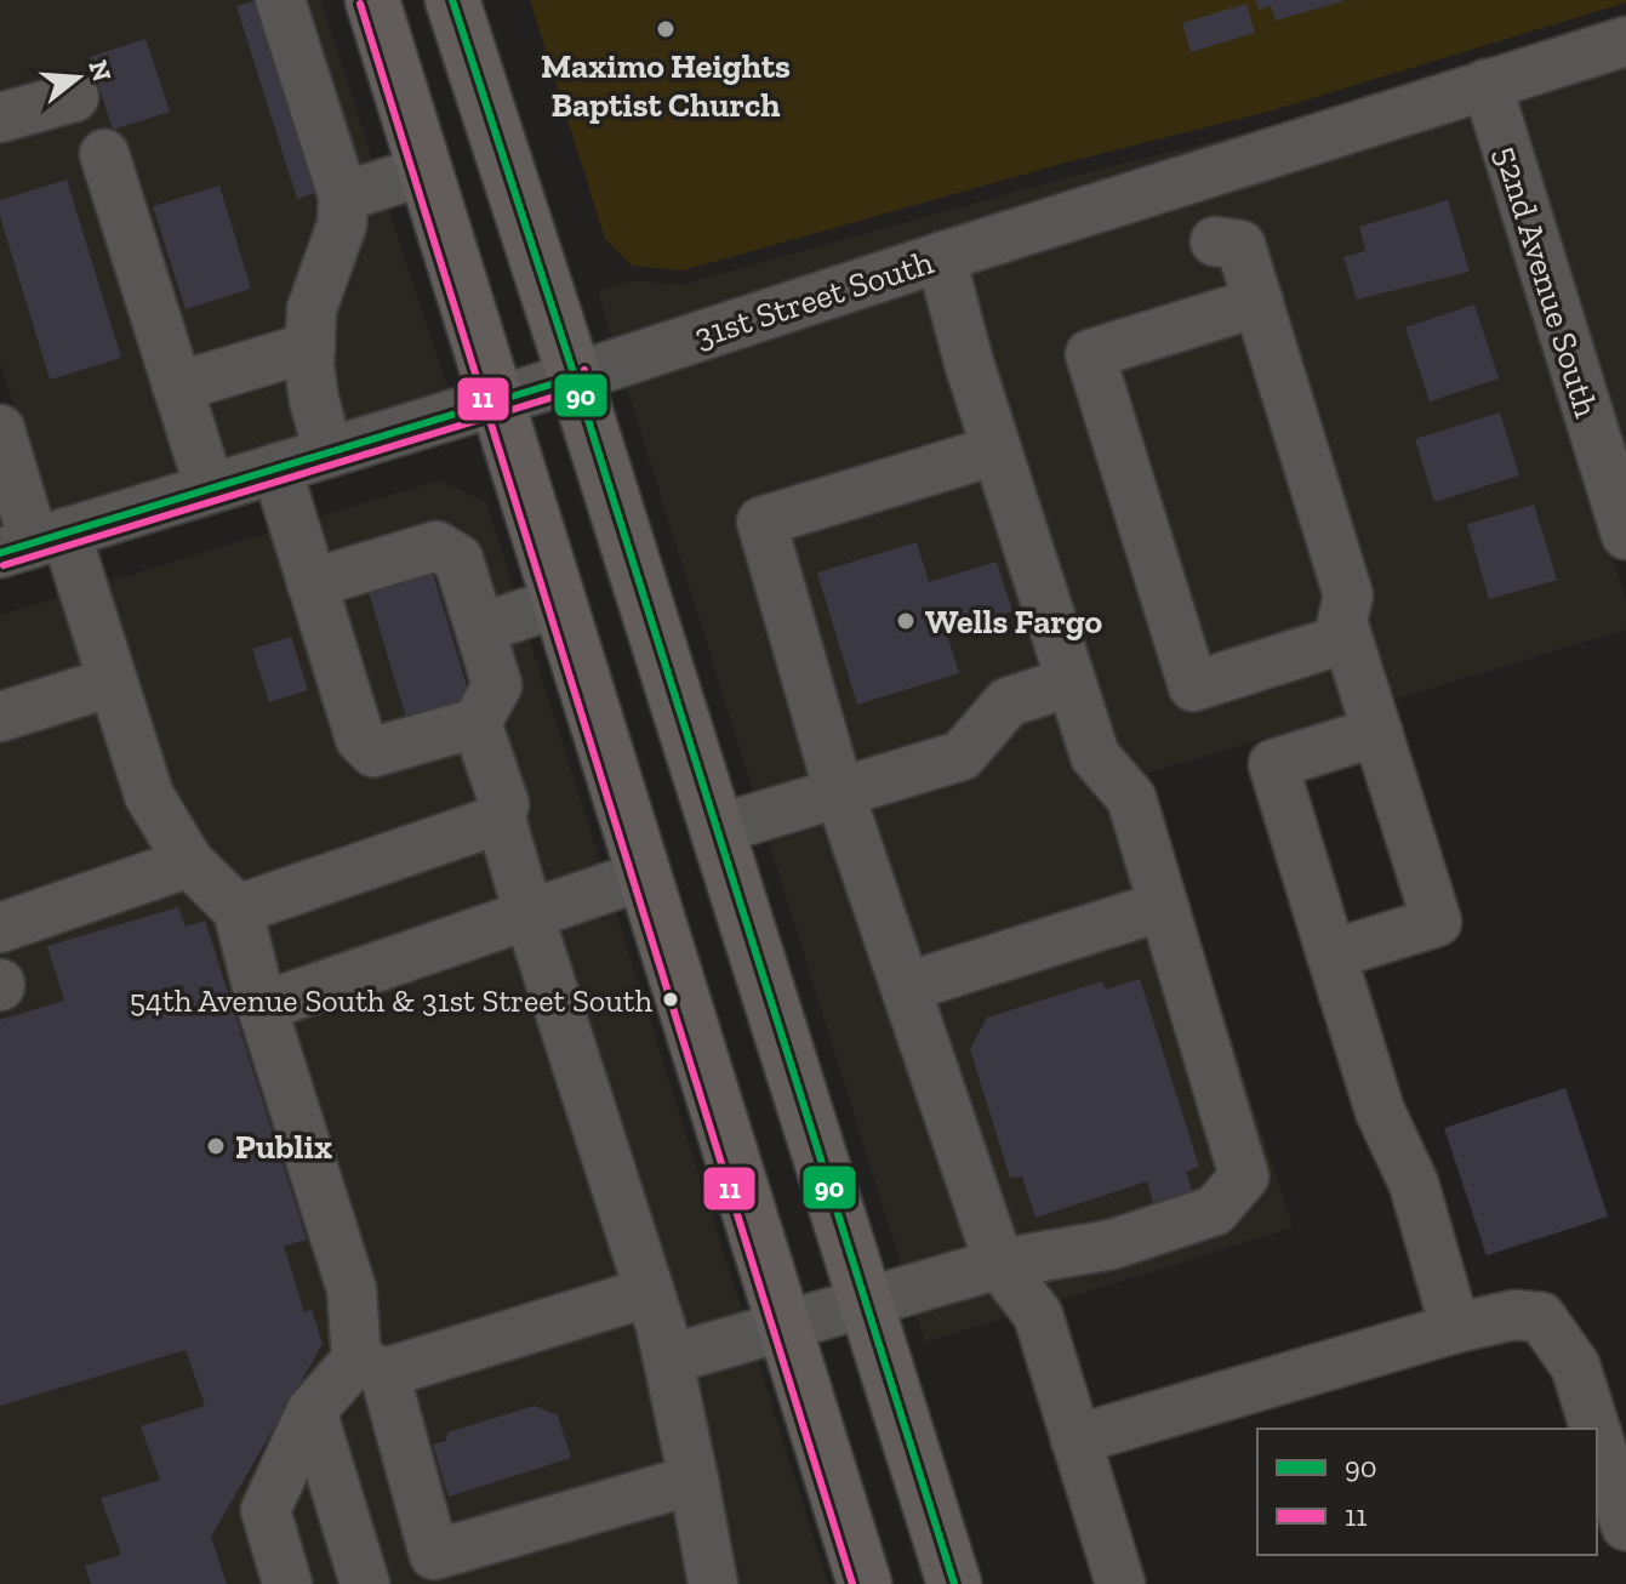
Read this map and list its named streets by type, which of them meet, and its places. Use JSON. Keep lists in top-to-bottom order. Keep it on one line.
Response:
{"streets":{"street":["52nd Avenue South","31st Street South"]},"crossings":[["52nd Avenue South","31st Street South"]],"places":["Maximo Heights Baptist Church","Wells Fargo","54th Avenue South & 31st Street South","Publix"],"lines":["transit line 90","transit line 11"],"legend":["90","11"],"north":"right"}
